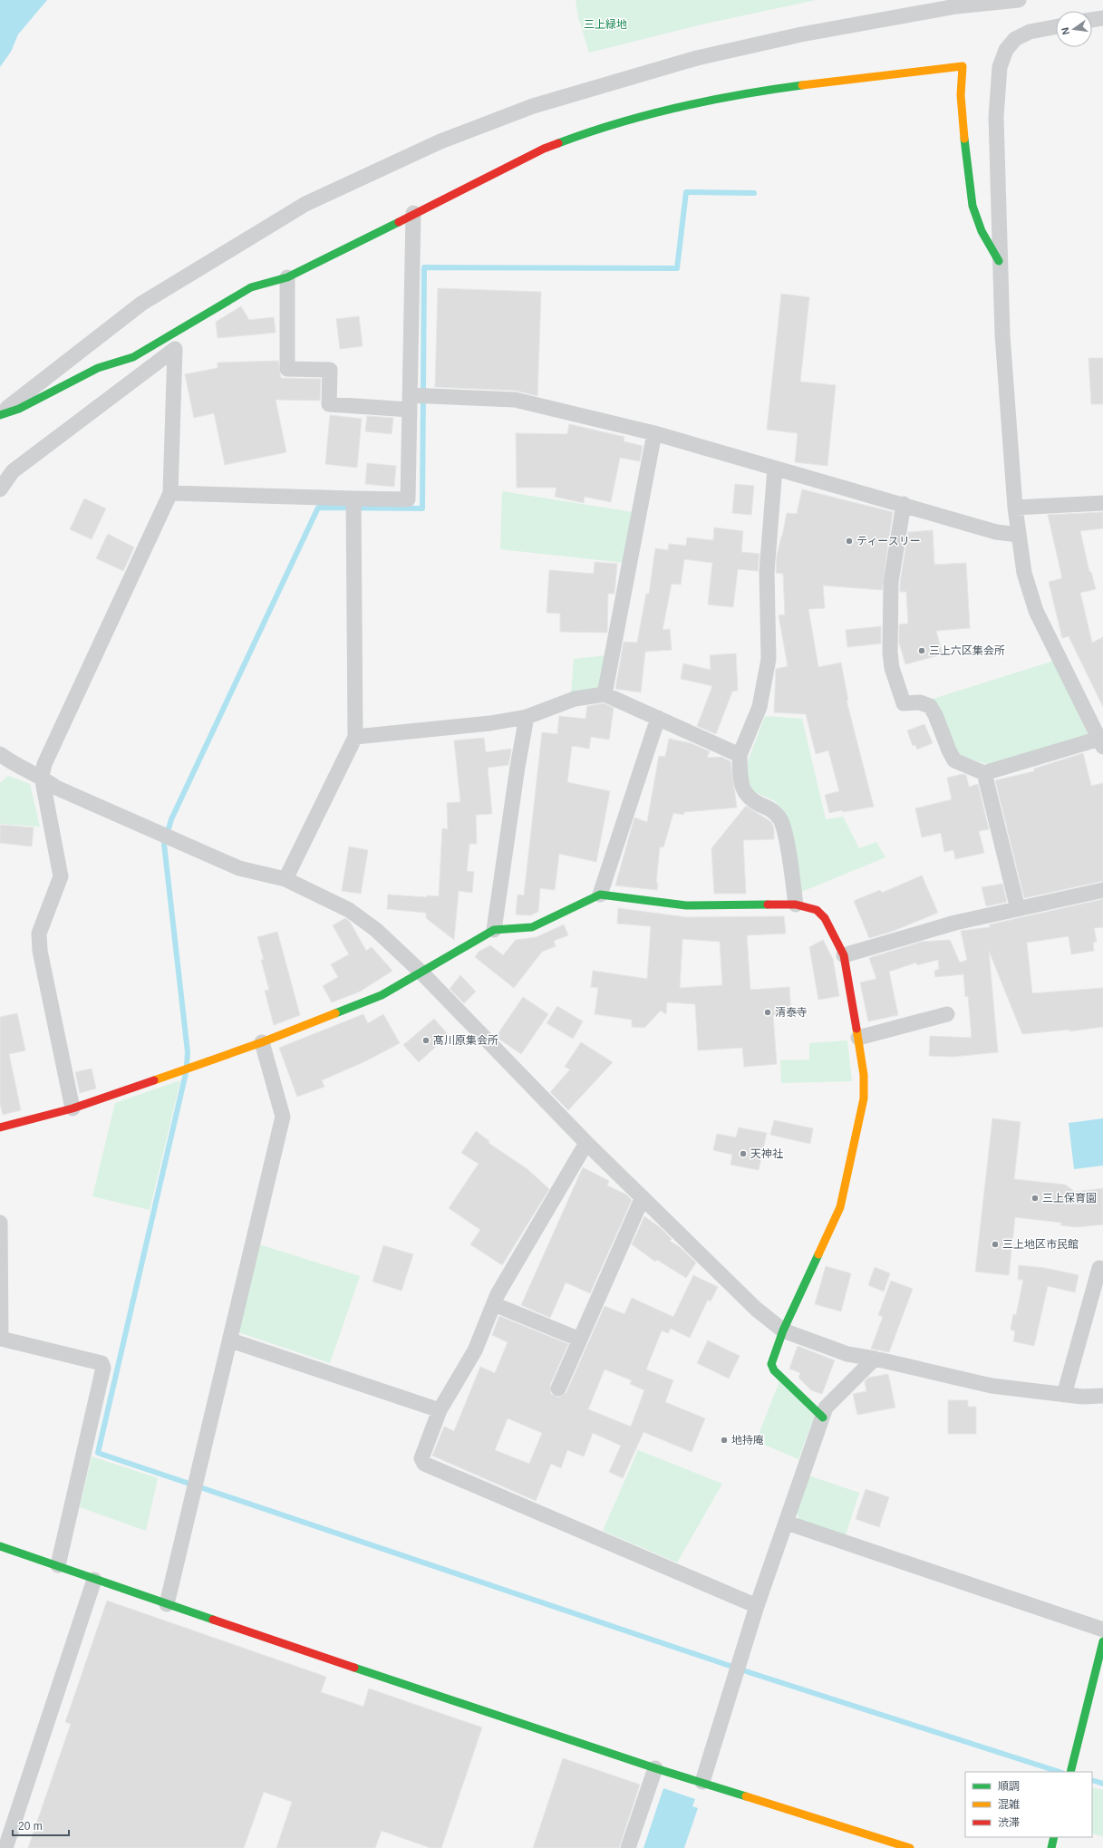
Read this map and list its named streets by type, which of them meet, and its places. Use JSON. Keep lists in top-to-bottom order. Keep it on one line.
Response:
{"parks":["三上緑地"],"places":["ティースリー","三上六区集会所","清泰寺","髙川原集会所","天神社","三上保育園","三上地区市民館","地持庵"],"legend":["順調","混雑","渋滞"],"scale_bar":"20 m","north":"left"}
